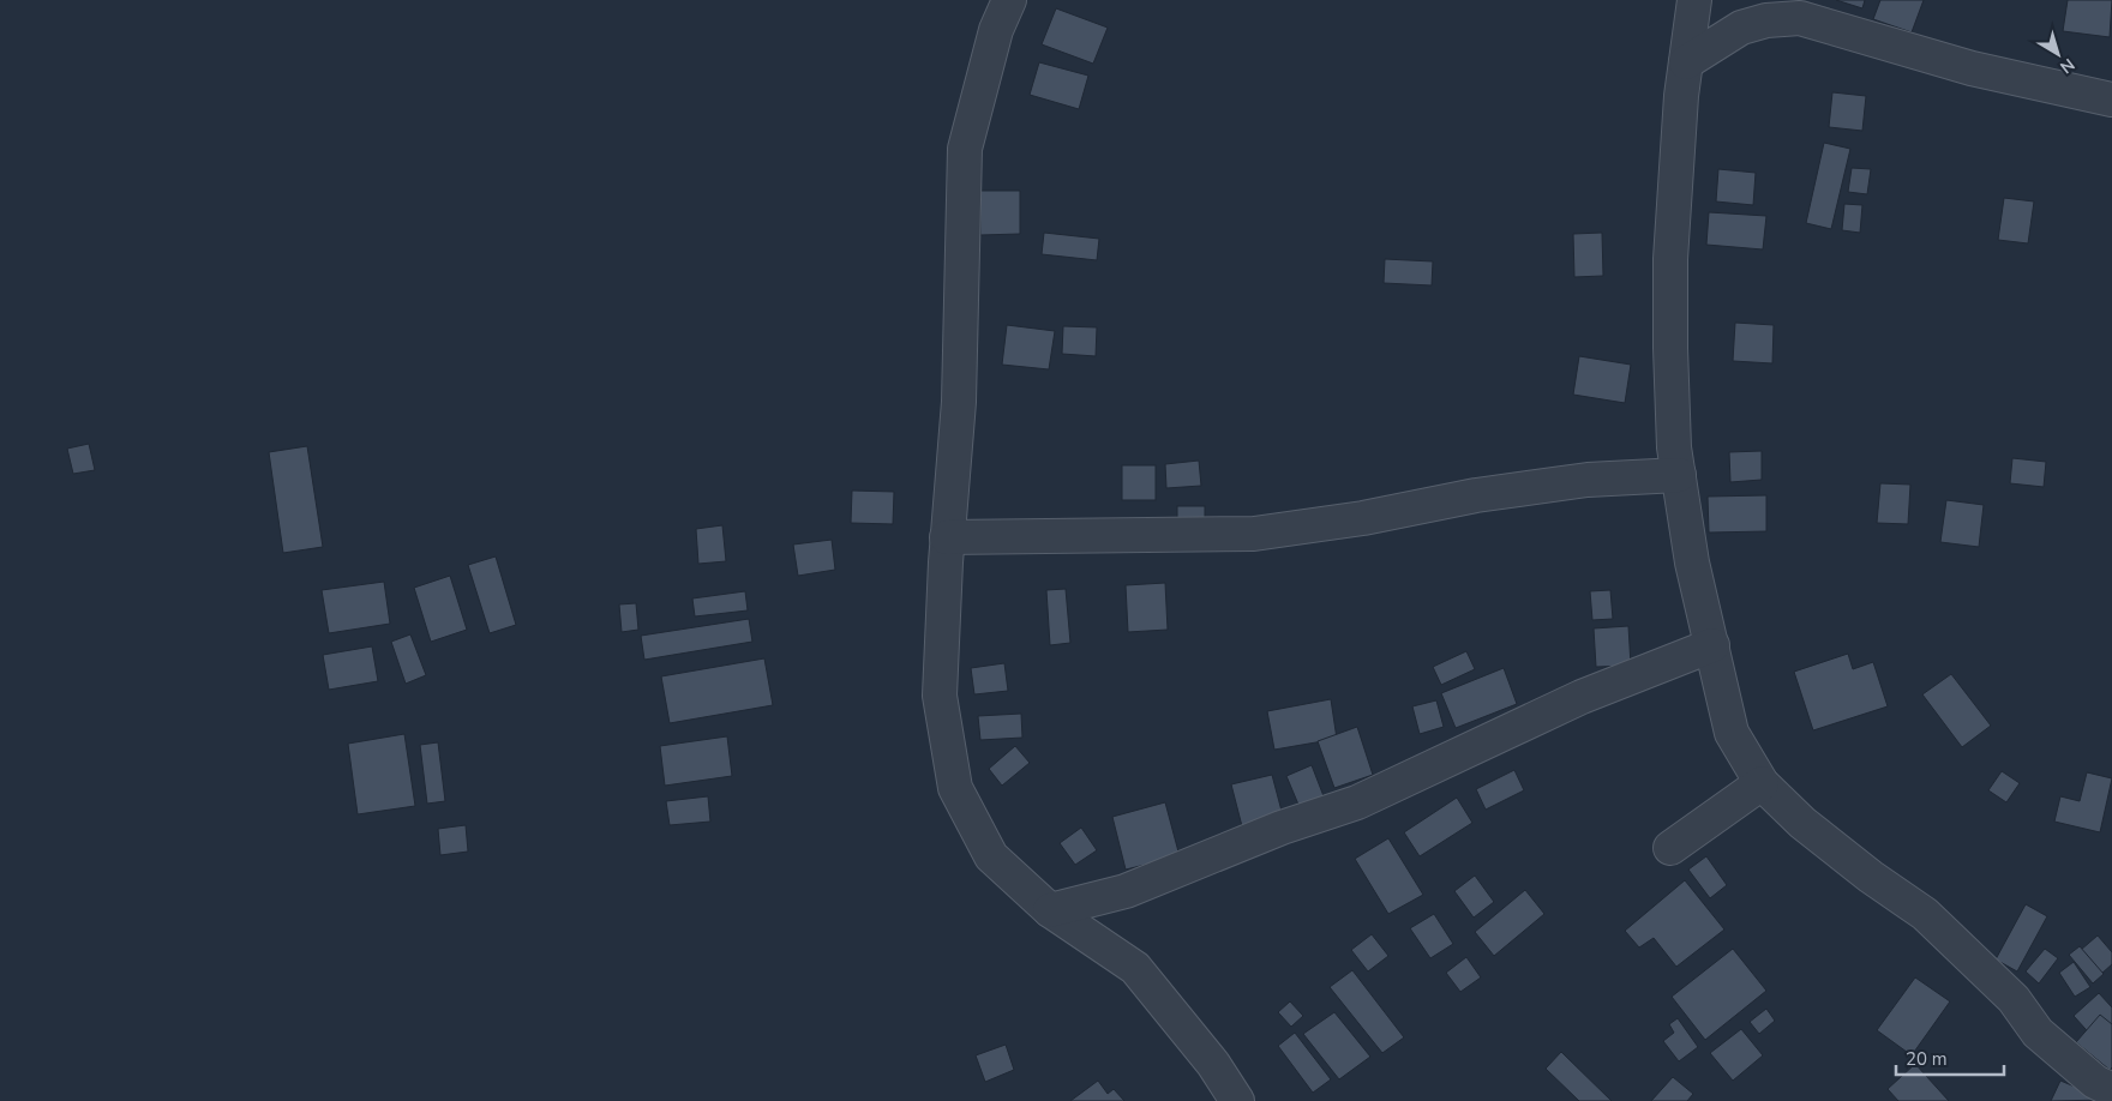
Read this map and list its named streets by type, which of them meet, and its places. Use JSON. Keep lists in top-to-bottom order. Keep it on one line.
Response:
{"scale_bar":"20 m","north":"bottom right"}
